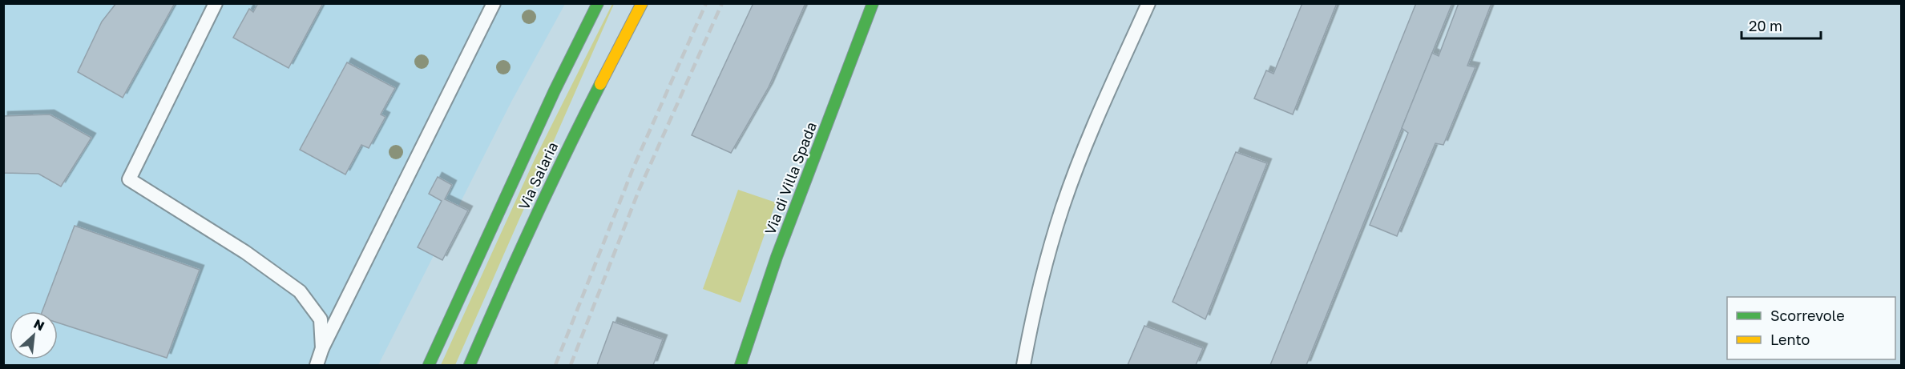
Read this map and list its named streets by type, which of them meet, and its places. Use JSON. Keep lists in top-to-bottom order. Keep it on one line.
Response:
{"streets":{"main road":["Via Salaria","Via di Villa Spada"]},"legend":["Scorrevole","Lento"],"scale_bar":"20 m","north":"top right"}
